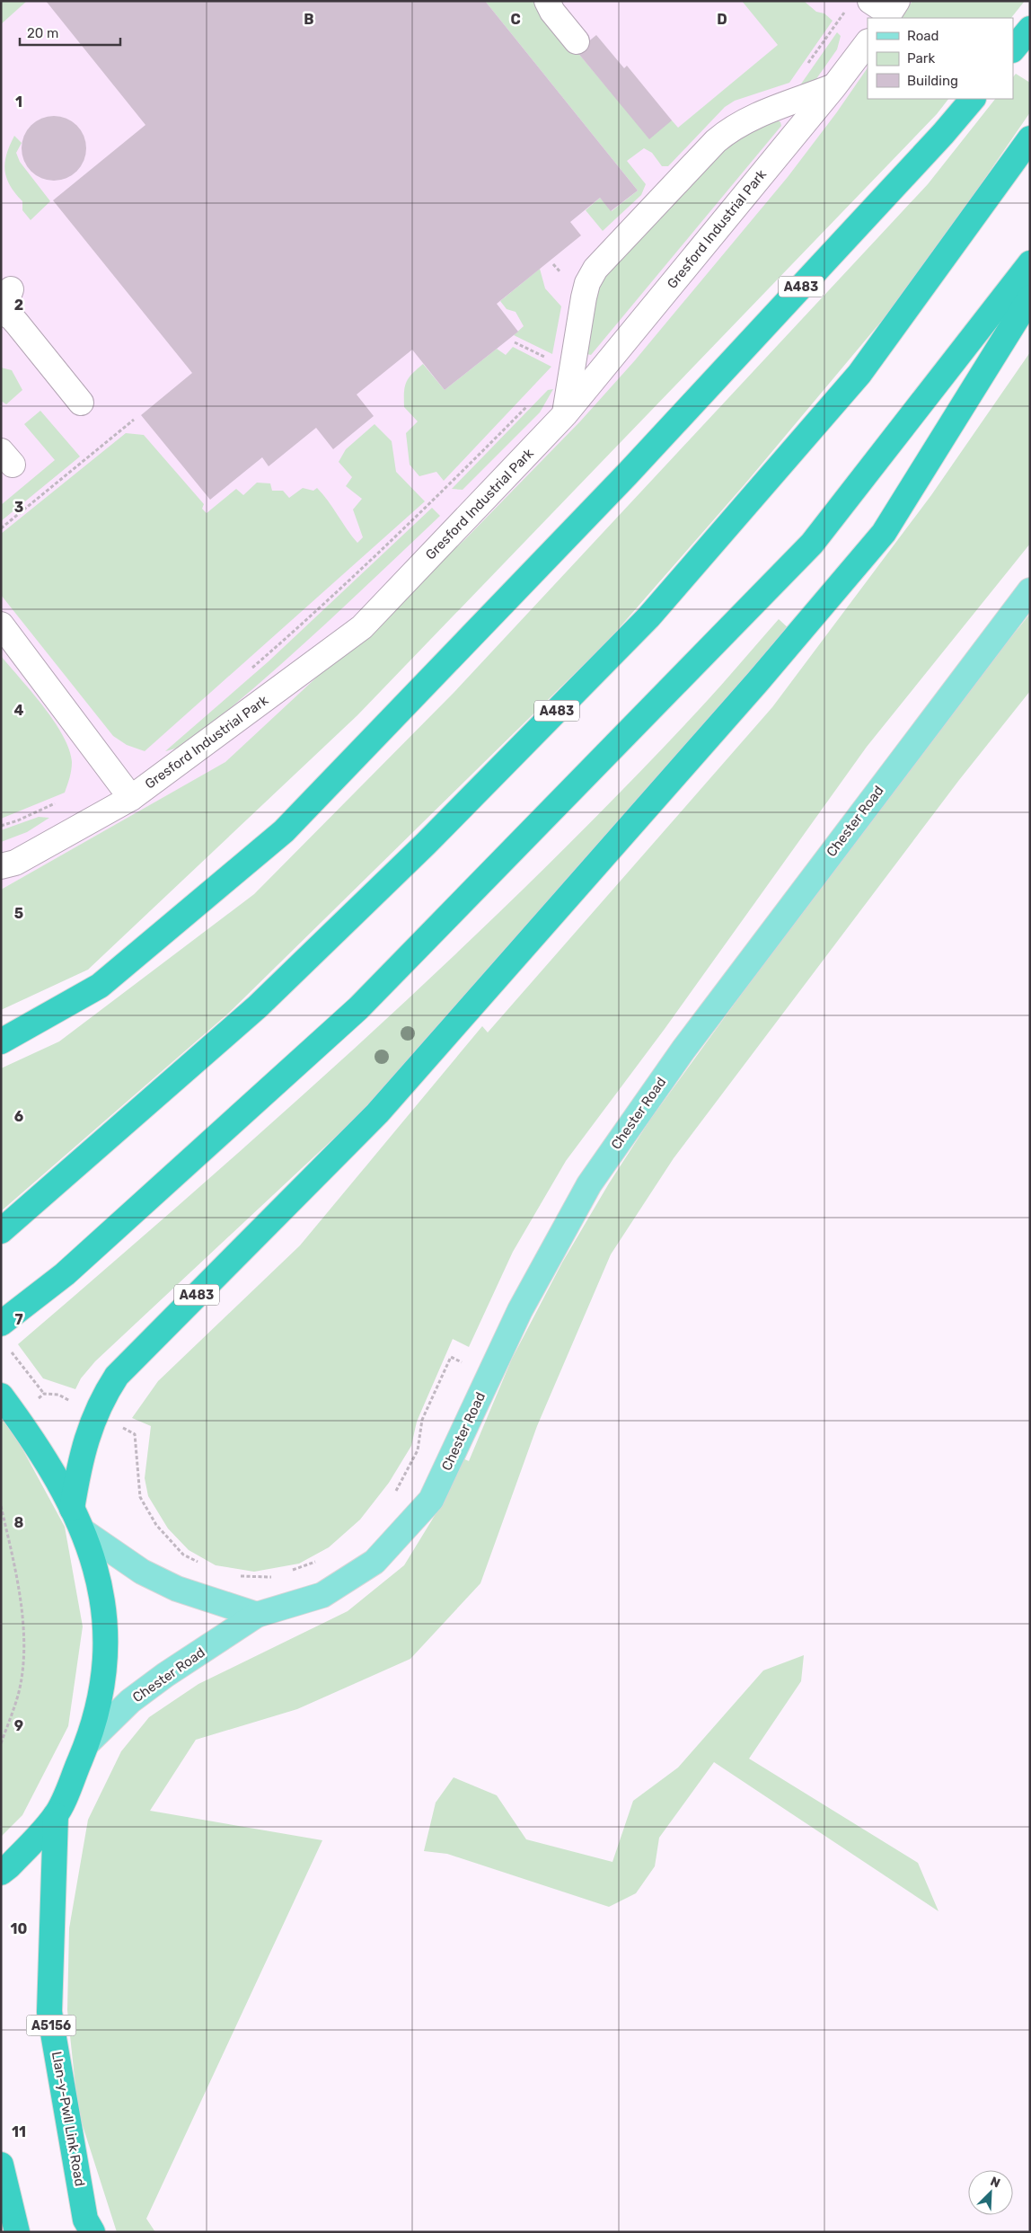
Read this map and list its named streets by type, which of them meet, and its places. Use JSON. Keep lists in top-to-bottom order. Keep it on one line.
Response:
{"streets":{"highway":["A483","A5156","Llan-y-Pwll Link Road"],"main road":["Chester Road"],"lane":["Gresford Industrial Park"]},"legend":["Road","Park","Building"],"scale_bar":"20 m","north":"top right","grid":{"columns":["B","C","D"],"rows":["1","2","3","4","5","6","7","8","9","10","11"]}}
